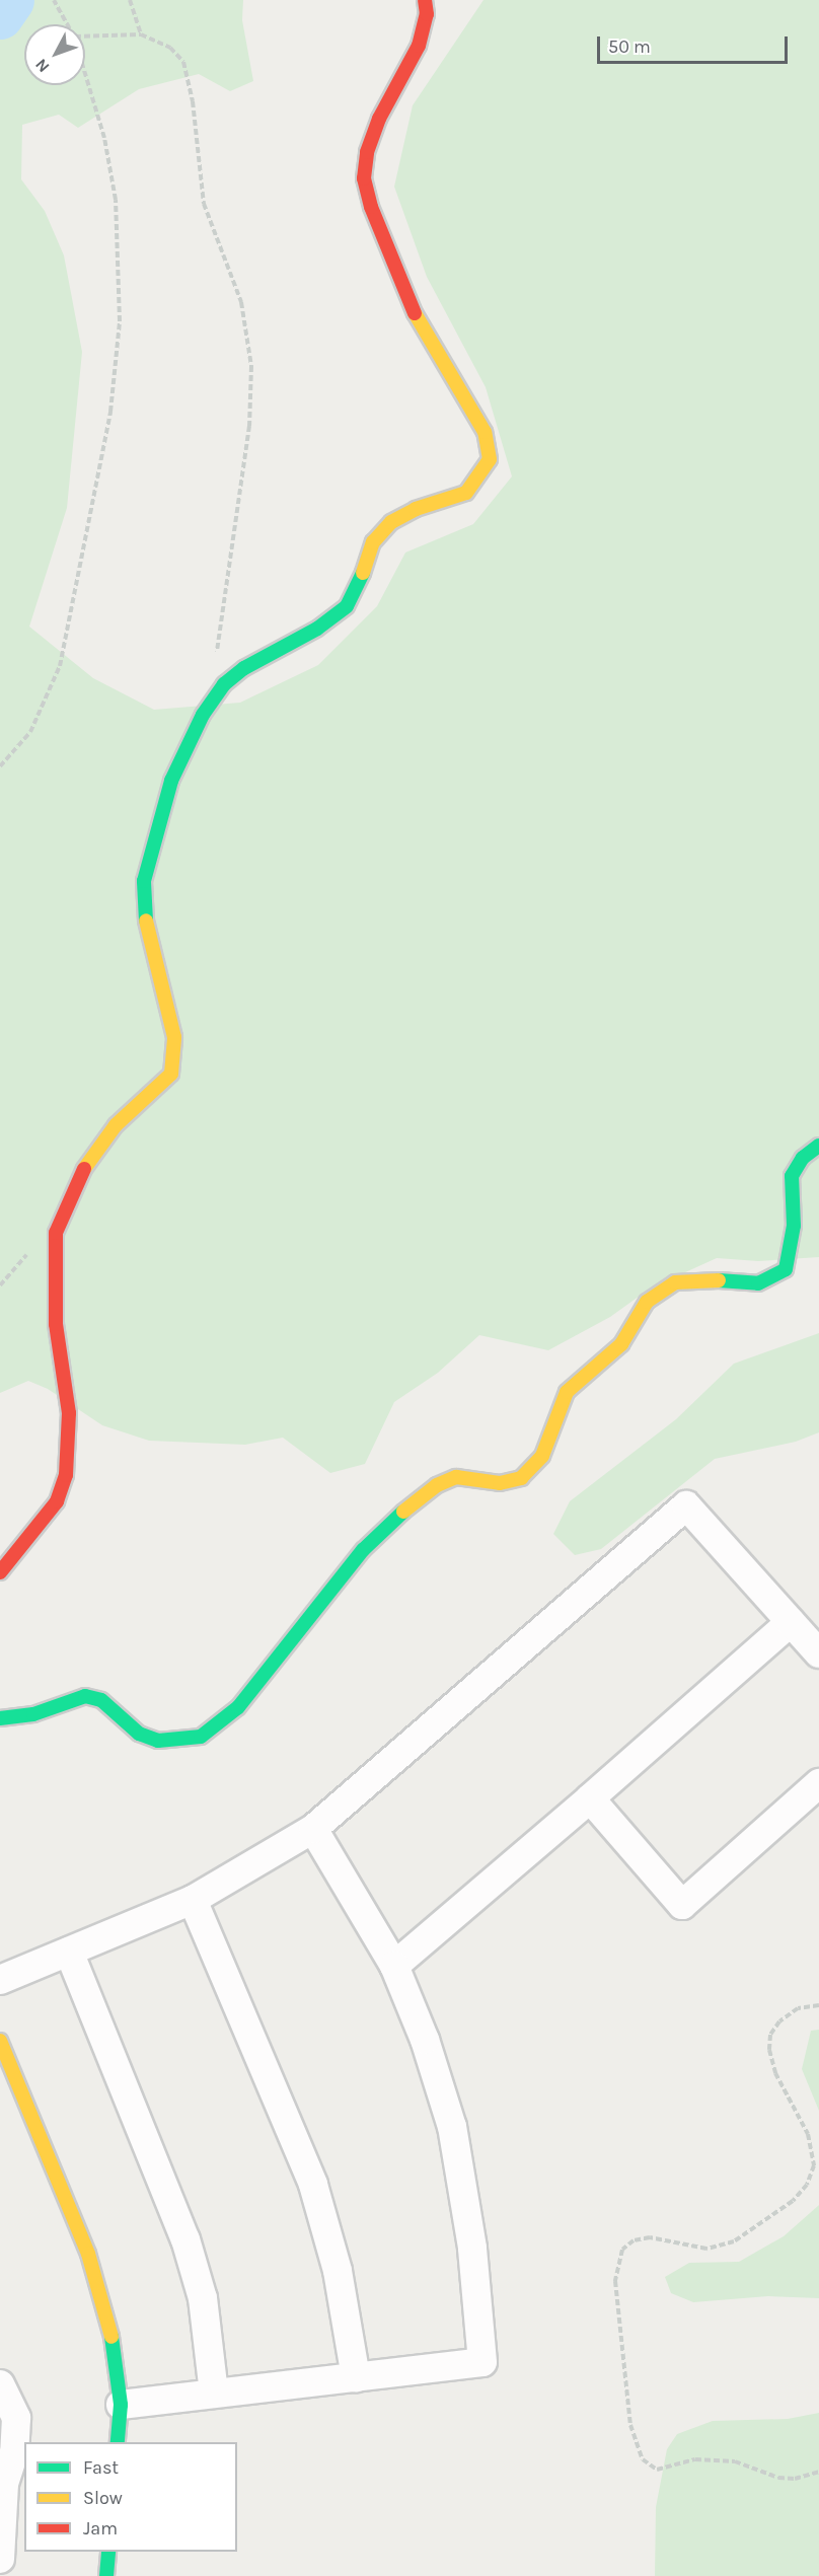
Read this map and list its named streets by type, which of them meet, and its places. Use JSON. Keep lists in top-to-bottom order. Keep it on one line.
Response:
{"legend":["Fast","Slow","Jam"],"scale_bar":"50 m","north":"bottom left"}
